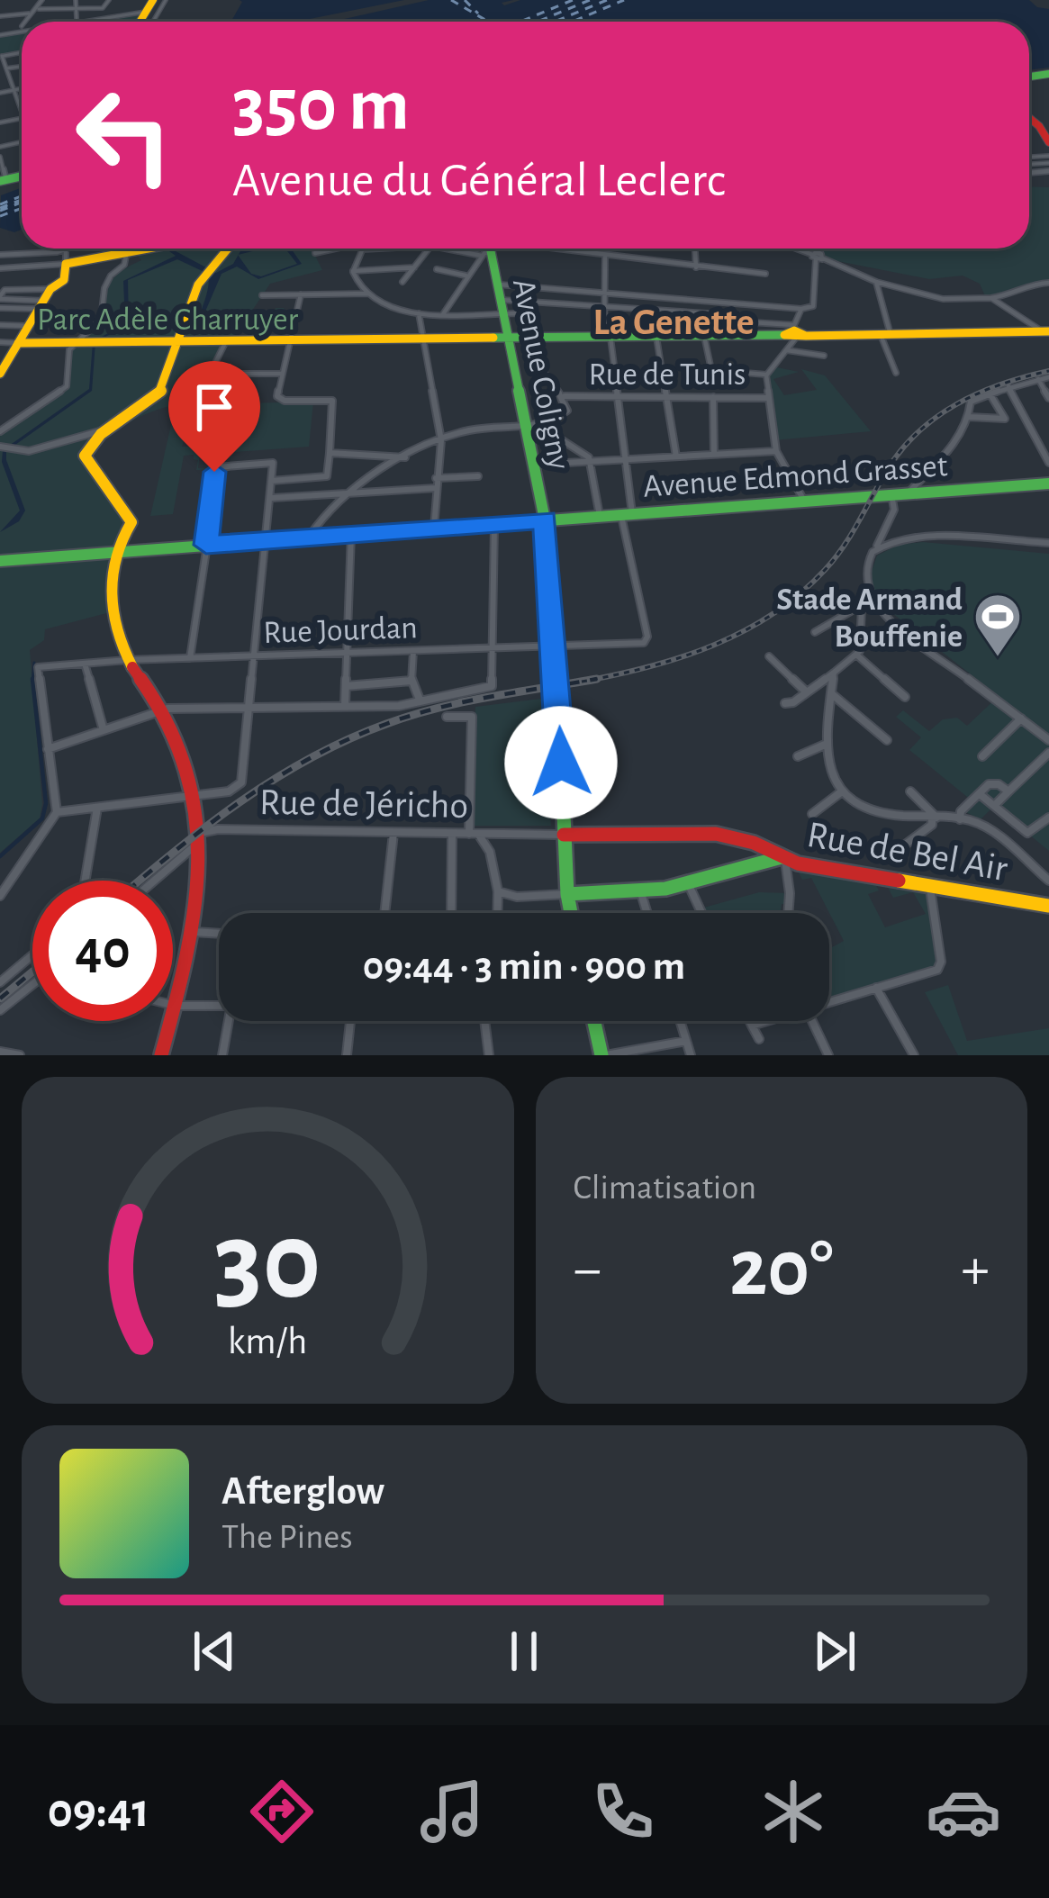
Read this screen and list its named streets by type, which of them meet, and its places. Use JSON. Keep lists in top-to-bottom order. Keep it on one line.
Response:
{"streets":{"street":["Rue de Tunis","Avenue Coligny","Avenue Edmond Grasset","Rue Jourdan","Rue de Jéricho","Rue de Bel Air"]},"crossings":[["Avenue Coligny","Avenue Edmond Grasset"],["Avenue Coligny","Rue Jourdan"],["Avenue Coligny","Rue de Jéricho"],["Avenue Coligny","Rue de Bel Air"],["Avenue Edmond Grasset","Rue Jourdan"],["Rue de Jéricho","Rue de Bel Air"]],"districts":["La Genette"],"parks":["Parc Adèle Charruyer"],"places":{"sports":["Stade Armand Bouffenie"]},"page":{"turn":["350 m","Avenue du Général Leclerc"],"limit":"40","trip":"09:44 · 3 min · 900 m","tile":"Climatisation","heat":["−","20°","+"],"song":["Afterglow","The Pines"],"tabs":"09:41","gauge":["30","km/h"]}}
